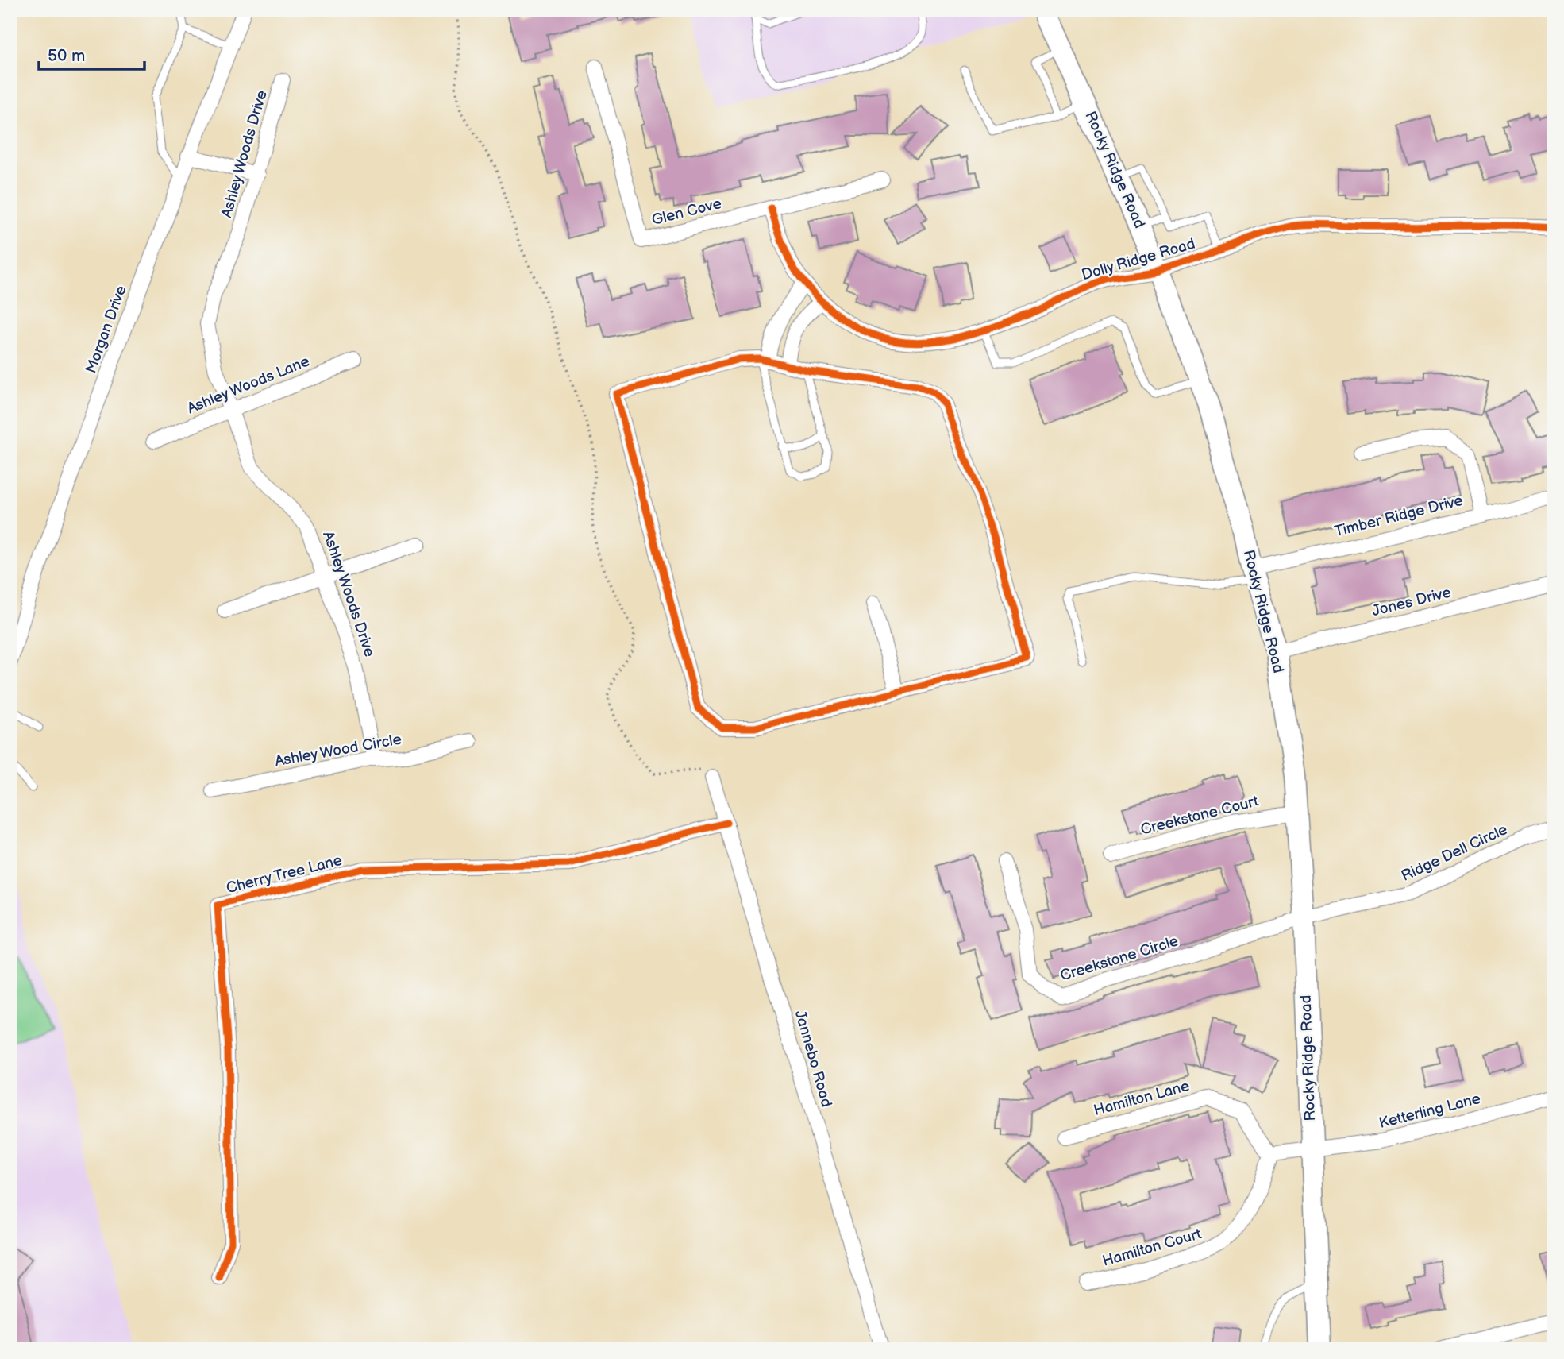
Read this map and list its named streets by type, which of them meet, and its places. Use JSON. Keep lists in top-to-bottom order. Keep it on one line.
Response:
{"streets":{"main road":["Rocky Ridge Road"],"street":["Ashley Woods Drive","Glen Cove","Dolly Ridge Road","Morgan Drive","Ashley Woods Lane","Timber Ridge Drive","Jones Drive","Ashley Wood Circle","Creekstone Court","Ridge Dell Circle","Cherry Tree Lane","Creekstone Circle","Jannebo Road","Hamilton Lane","Ketterling Lane","Hamilton Court"]},"crossings":[["Ashley Woods Drive","Ashley Woods Lane"],["Ashley Woods Drive","Ashley Wood Circle"],["Rocky Ridge Road","Dolly Ridge Road"],["Rocky Ridge Road","Timber Ridge Drive"],["Rocky Ridge Road","Jones Drive"],["Rocky Ridge Road","Creekstone Court"],["Rocky Ridge Road","Ridge Dell Circle"],["Rocky Ridge Road","Creekstone Circle"],["Rocky Ridge Road","Ketterling Lane"],["Glen Cove","Dolly Ridge Road"],["Ridge Dell Circle","Creekstone Circle"],["Cherry Tree Lane","Jannebo Road"],["Hamilton Lane","Hamilton Court"]],"scale_bar":"50 m"}
